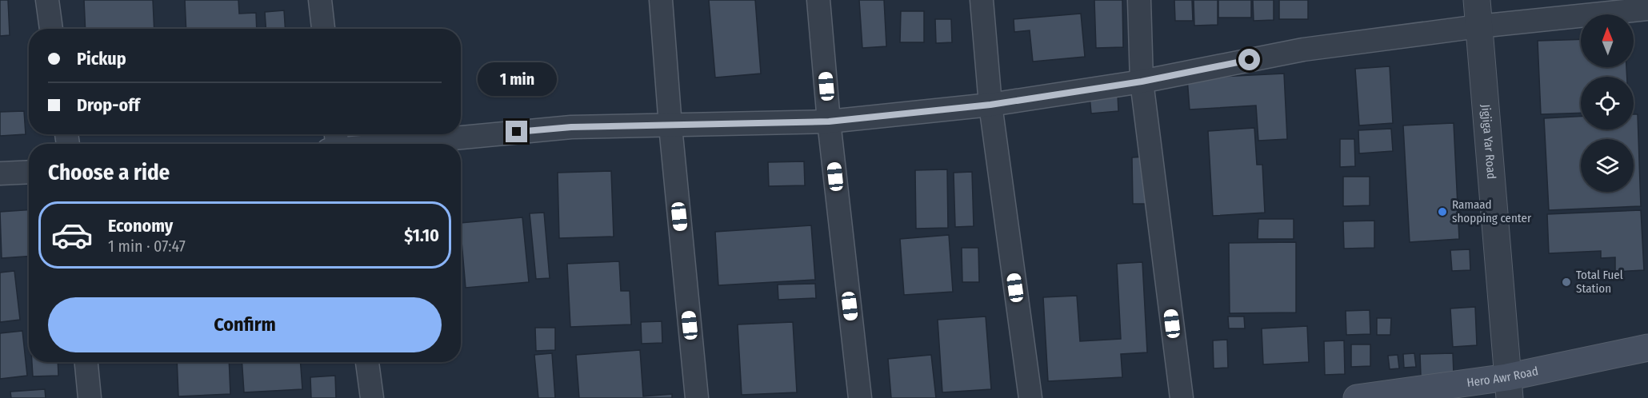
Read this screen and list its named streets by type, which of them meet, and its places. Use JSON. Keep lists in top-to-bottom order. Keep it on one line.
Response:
{"streets":{"main road":["Hero Awr Road"],"street":["Jigjiga Yar Road"]},"crossings":[["Jigjiga Yar Road","Hero Awr Road"]],"places":["Ramaad shopping center","Total Fuel Station"],"north":"top","page":{"banner":["Pickup","Drop-off"],"bubble":"1 min","heading":"Choose a ride","list":[{"name":"Economy","note":"1 min · 07:47","value":"$1.10"}],"buttons":"Confirm"}}
